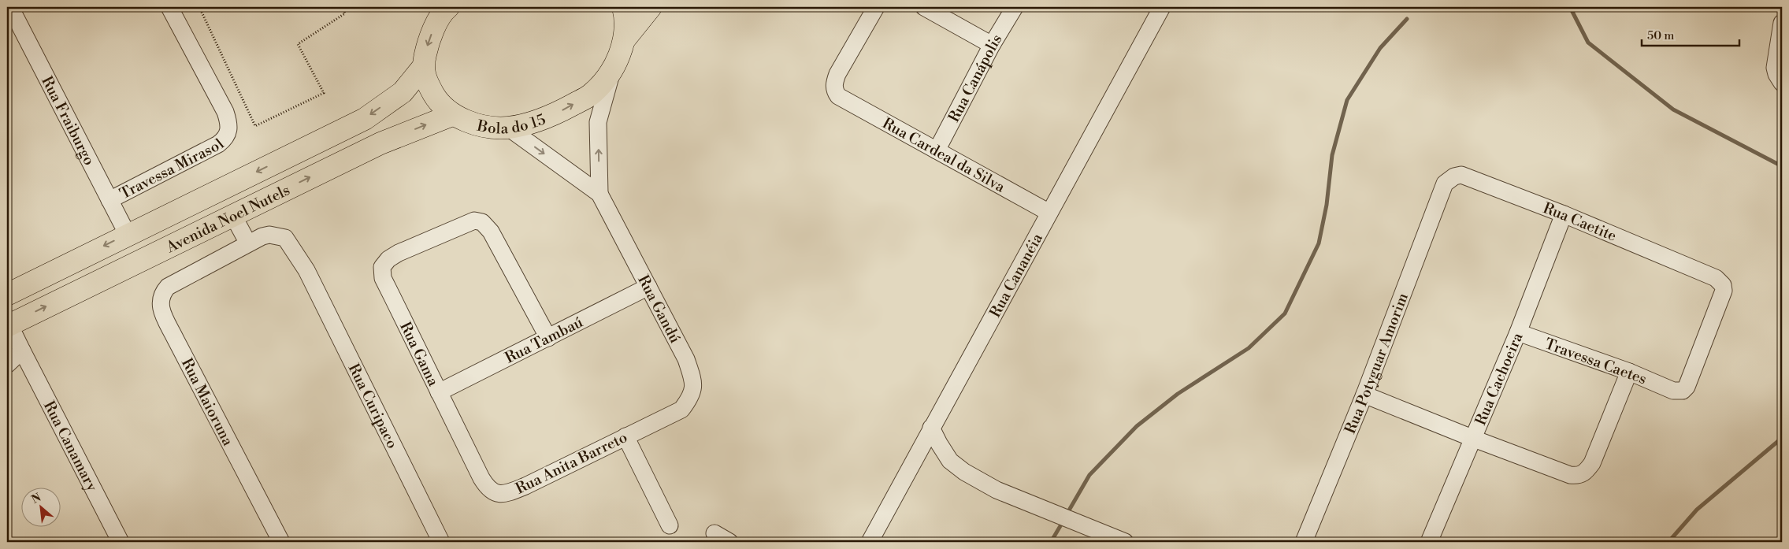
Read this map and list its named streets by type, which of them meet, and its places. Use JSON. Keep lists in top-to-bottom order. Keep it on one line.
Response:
{"streets":{"main road":["Bola do 15","Avenida Noel Nutels"],"street":["Rua Canápolis","Rua Fraiburgo","Rua Cardeal da Silva","Travessa Mirasol","Rua Caetite","Rua Cananéia","Rua Gandú","Rua Tambaú","Rua Gama","Travessa Caetes","Rua Potyguar Amorim","Rua Cachoeira","Rua Maioruna","Rua Curipaco","Rua Canamary","Rua Anita Barreto"]},"crossings":[["Rua Canápolis","Rua Cardeal da Silva"],["Bola do 15","Avenida Noel Nutels"],["Bola do 15","Rua Gandú"],["Rua Fraiburgo","Travessa Mirasol"],["Rua Fraiburgo","Avenida Noel Nutels"],["Rua Cardeal da Silva","Rua Cananéia"],["Avenida Noel Nutels","Rua Canamary"],["Rua Caetite","Travessa Caetes"],["Rua Caetite","Rua Potyguar Amorim"],["Rua Caetite","Rua Cachoeira"],["Rua Gandú","Rua Tambaú"],["Rua Gandú","Rua Anita Barreto"],["Rua Tambaú","Rua Gama"],["Rua Gama","Rua Anita Barreto"],["Travessa Caetes","Rua Cachoeira"],["Rua Maioruna","Rua Curipaco"]],"scale_bar":"50 m","north":"top left"}
